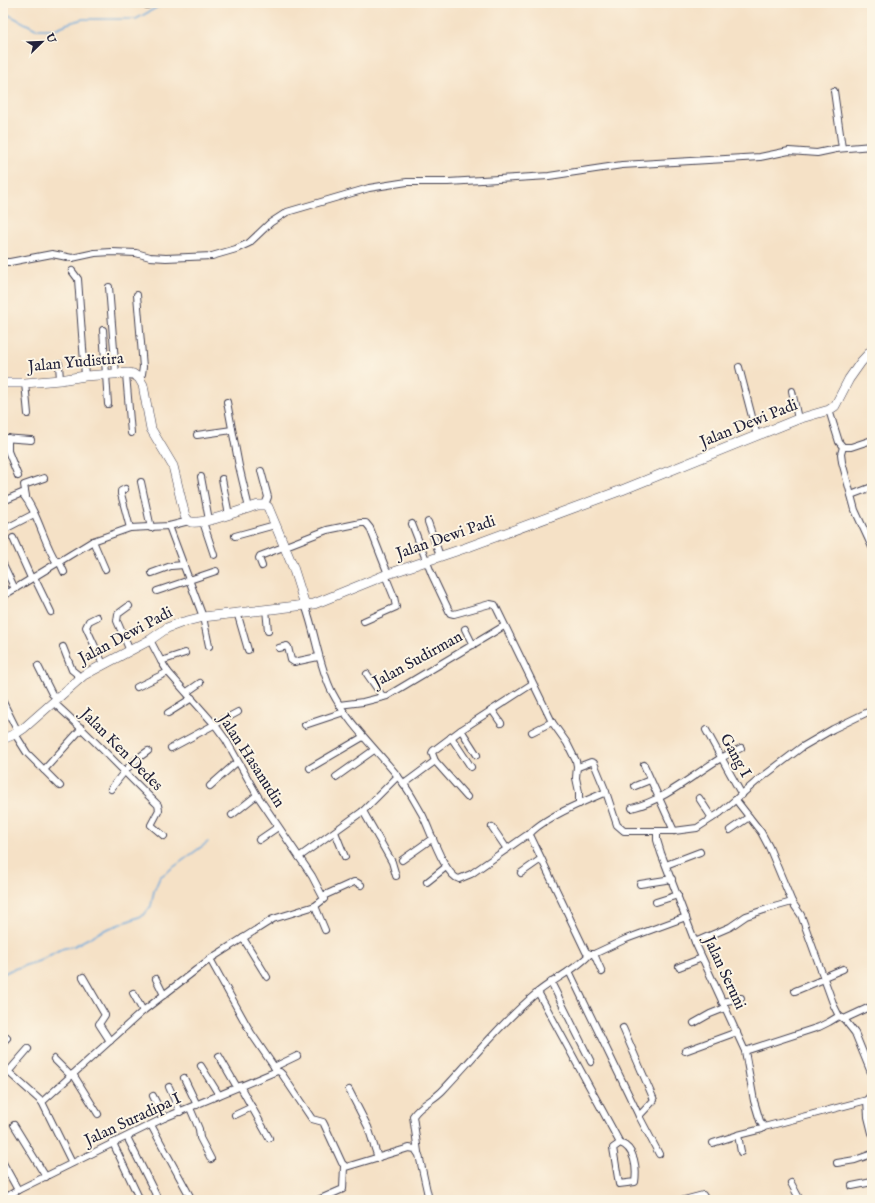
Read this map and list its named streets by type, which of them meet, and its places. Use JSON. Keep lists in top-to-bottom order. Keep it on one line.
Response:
{"streets":{"street":["Jalan Yudistira","Jalan Dewi Padi","Jalan Sudirman","Jalan Ken Dedes","Gang I","Jalan Hasanudin","Jalan Seruni","Jalan Suradipa I"]},"crossings":[["Jalan Dewi Padi","Jalan Ken Dedes"],["Jalan Dewi Padi","Jalan Hasanudin"]],"north":"top right"}
